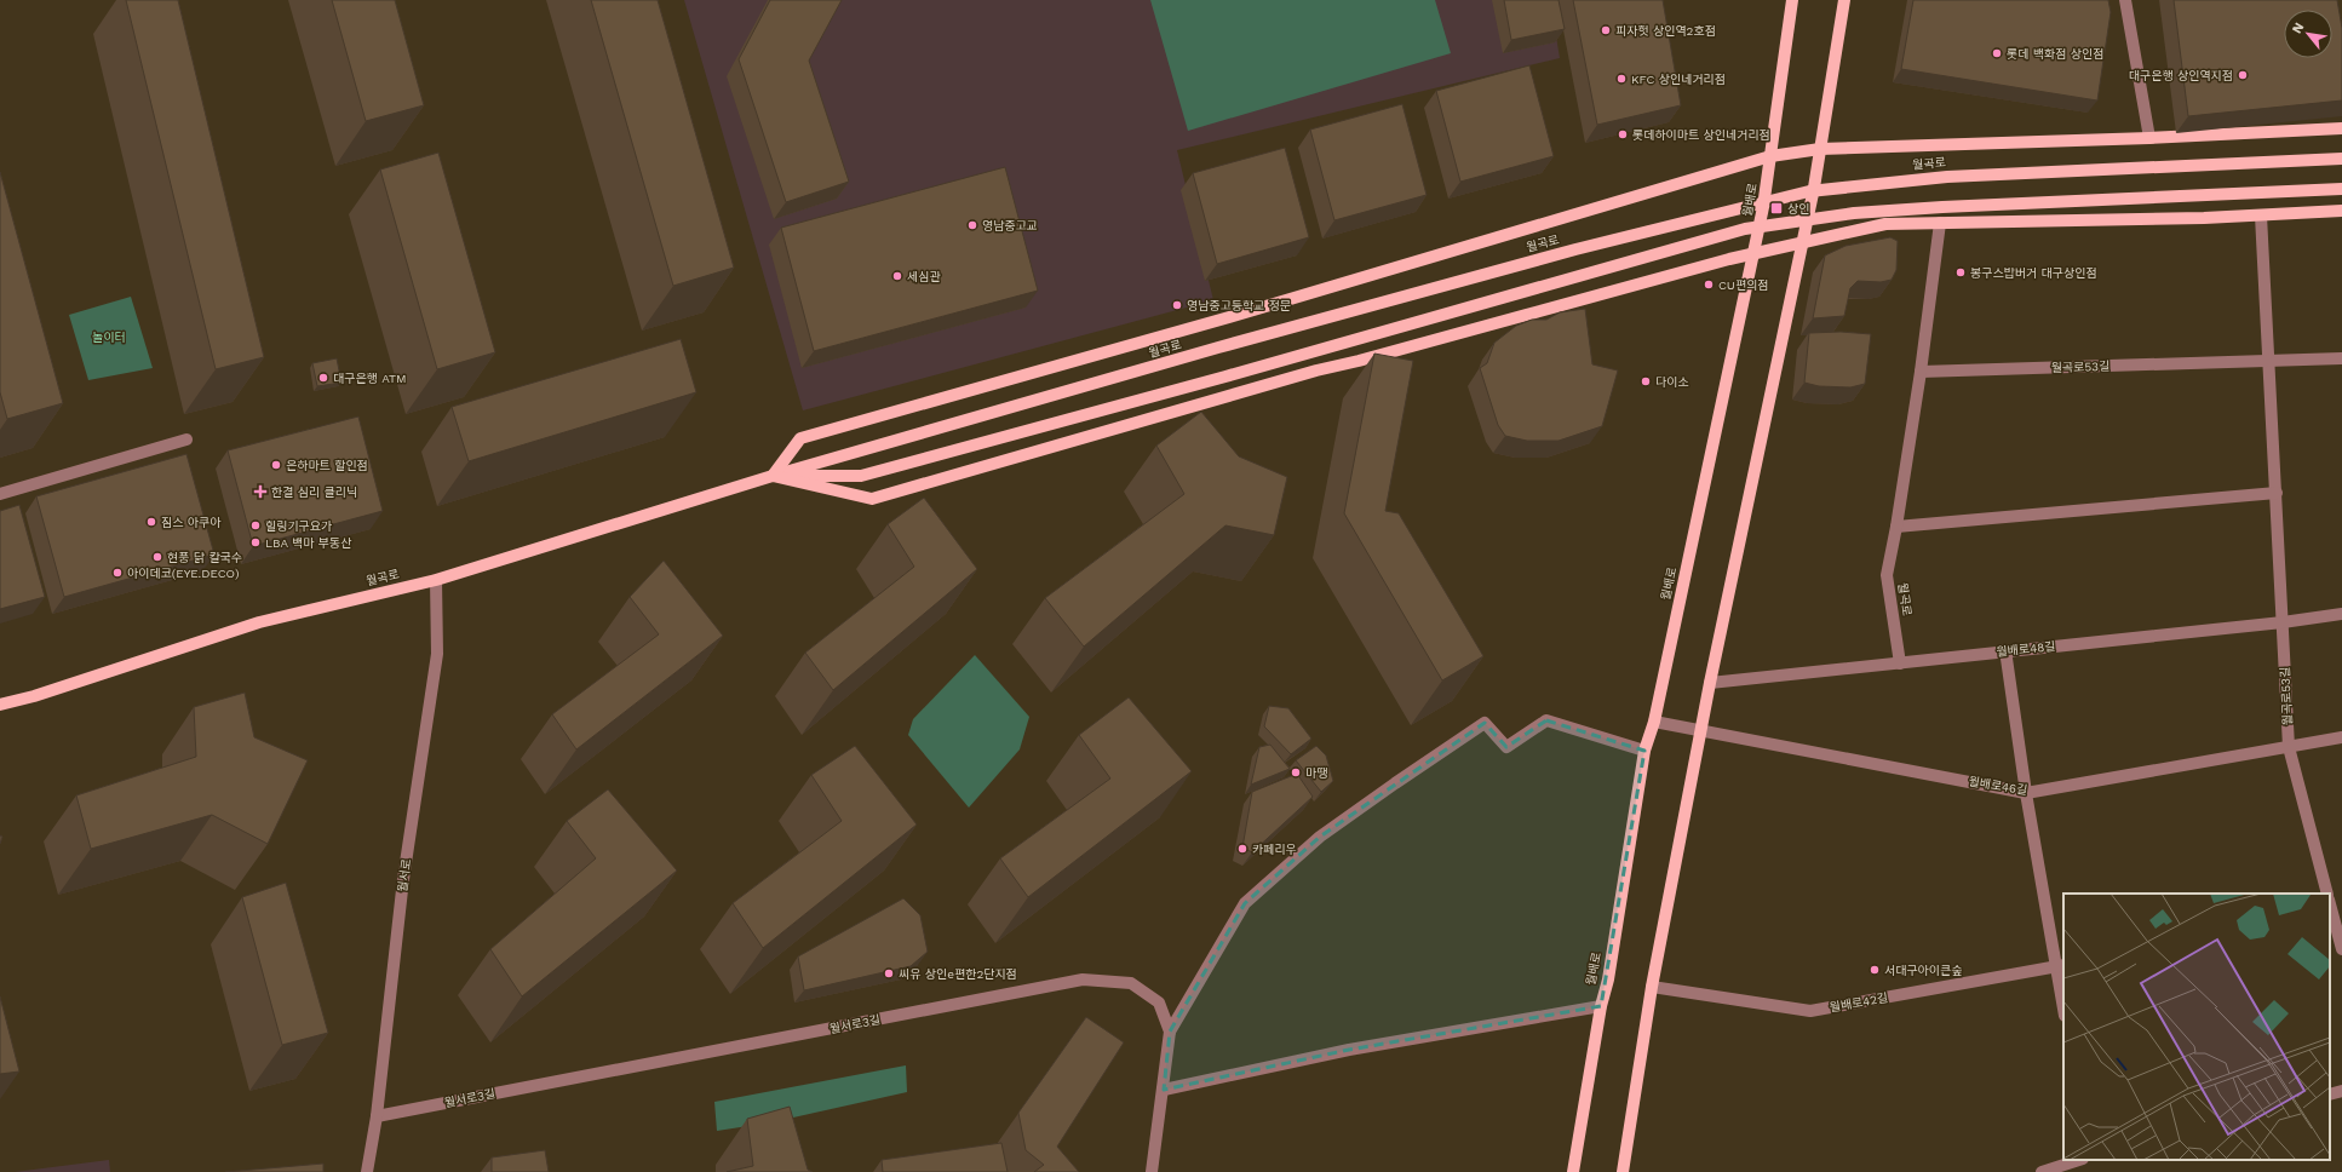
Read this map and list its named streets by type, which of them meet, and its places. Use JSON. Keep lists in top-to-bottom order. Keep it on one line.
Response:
{"streets":{"main road":["월곡로","월배로"],"street":["월곡로53길","월배로48길","월배로46길","월서로","월배로42길","월서로3길"]},"crossings":[["월곡로","월곡로53길"],["월곡로","월배로48길"],["월곡로","월서로"],["월배로","월배로46길"],["월곡로53길","월배로48길"],["월곡로53길","월배로46길"],["월서로","월서로3길"]],"parks":["놀이터"],"places":{"other":["피자헛 상인역2호점","롯데 백화점 상인점","대구은행 상인역지점","KFC 상인네거리점","롯데하이마트 상인네거리점","영남중고교","봉구스밥버거 대구상인점","세심관","CU편의점","영남중고등학교 정문","대구은행 ATM","다이소","은하마트 할인점","짐스 아쿠아","힐링기구요가","LBA 백마 부동산","현풍 닭 칼국수","아이데코(EYE.DECO)","마땡","카페리우","서대구아이큰숲","씨유 상인e편한2단지점"],"transit":["상인"],"health":["한결 심리 클리닉"]},"north":"top left"}
